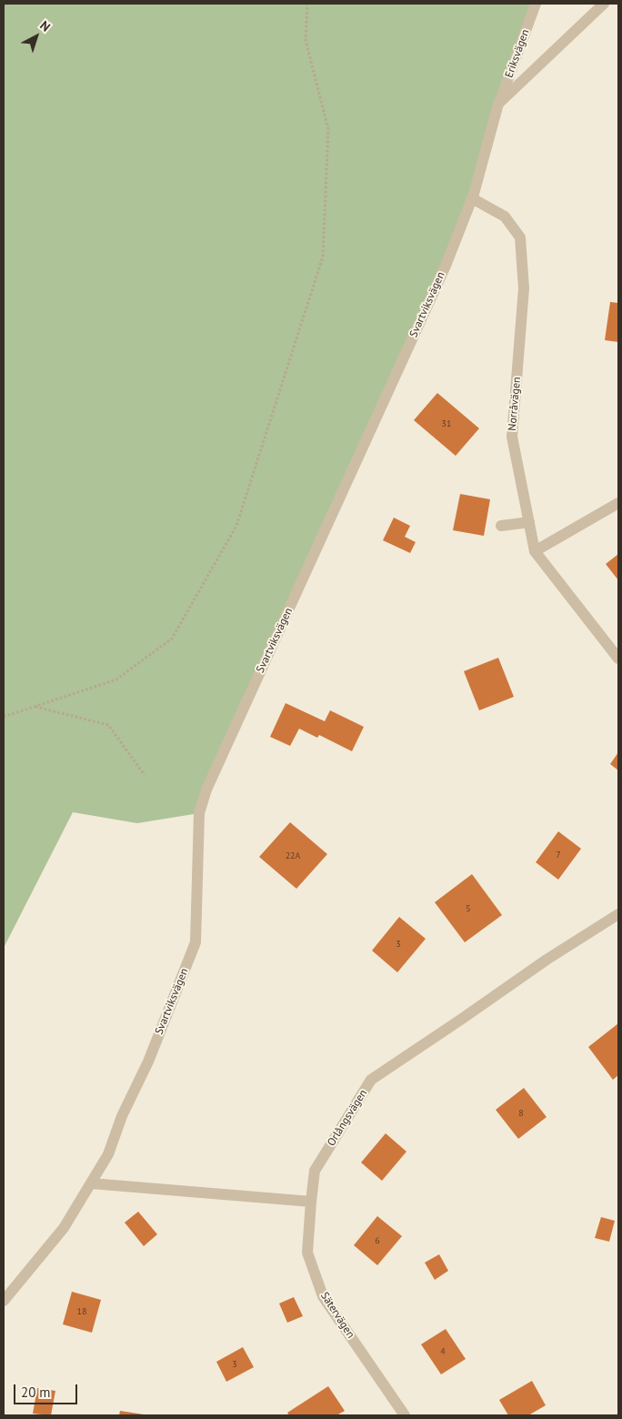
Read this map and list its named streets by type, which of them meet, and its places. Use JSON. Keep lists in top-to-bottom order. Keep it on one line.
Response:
{"streets":{"street":["Eriksvägen","Svartviksvägen","Norråvägen","Orlångsvägen","Sätervägen"]},"crossings":[["Eriksvägen","Svartviksvägen"],["Svartviksvägen","Norråvägen"],["Orlångsvägen","Sätervägen"]],"house_numbers":["31","7","22A","5","3","8","6","18","4","3"],"scale_bar":"20 m","north":"top right"}
